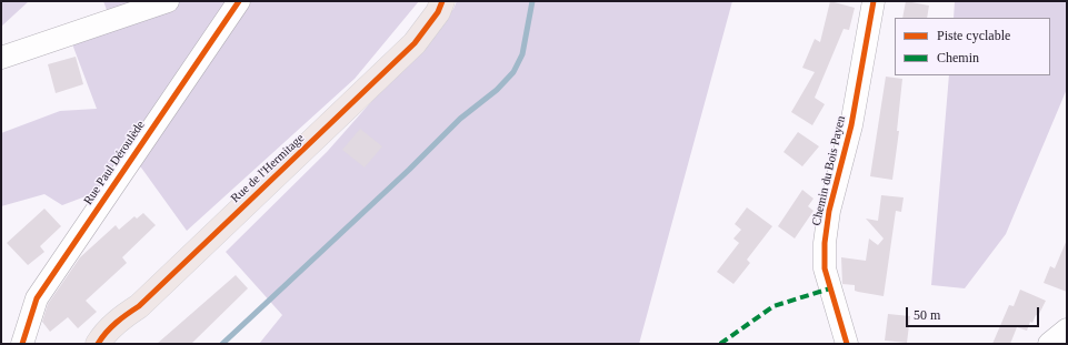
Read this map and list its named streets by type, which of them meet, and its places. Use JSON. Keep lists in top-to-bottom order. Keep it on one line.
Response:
{"streets":{"main road":["Rue de l'Hermitage"],"street":["Rue Paul Déroulède","Chemin du Bois Payen"]},"legend":["Piste cyclable","Chemin"],"scale_bar":"50 m"}
